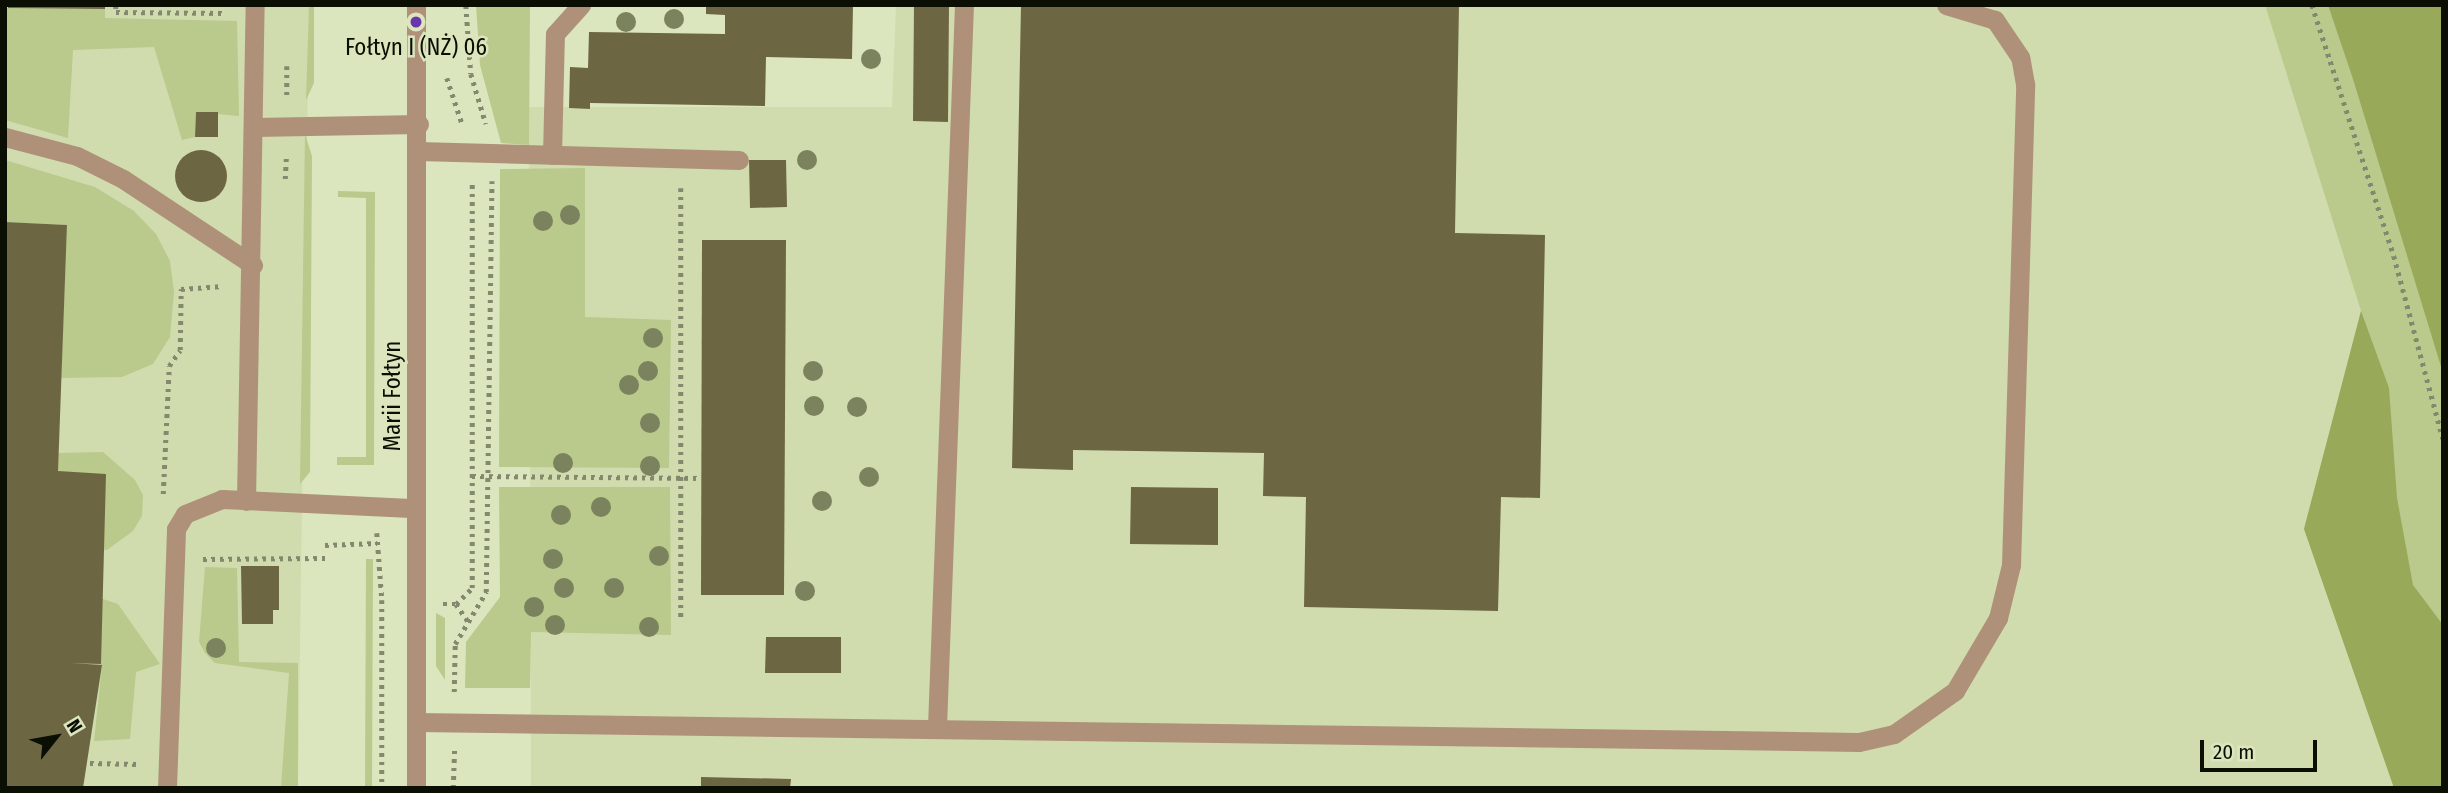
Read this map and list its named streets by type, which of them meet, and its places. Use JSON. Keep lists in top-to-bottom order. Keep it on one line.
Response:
{"streets":{"street":["Marii Fołtyn"]},"places":["Fołtyn I (NŻ) 06"],"scale_bar":"20 m","north":"top right"}
